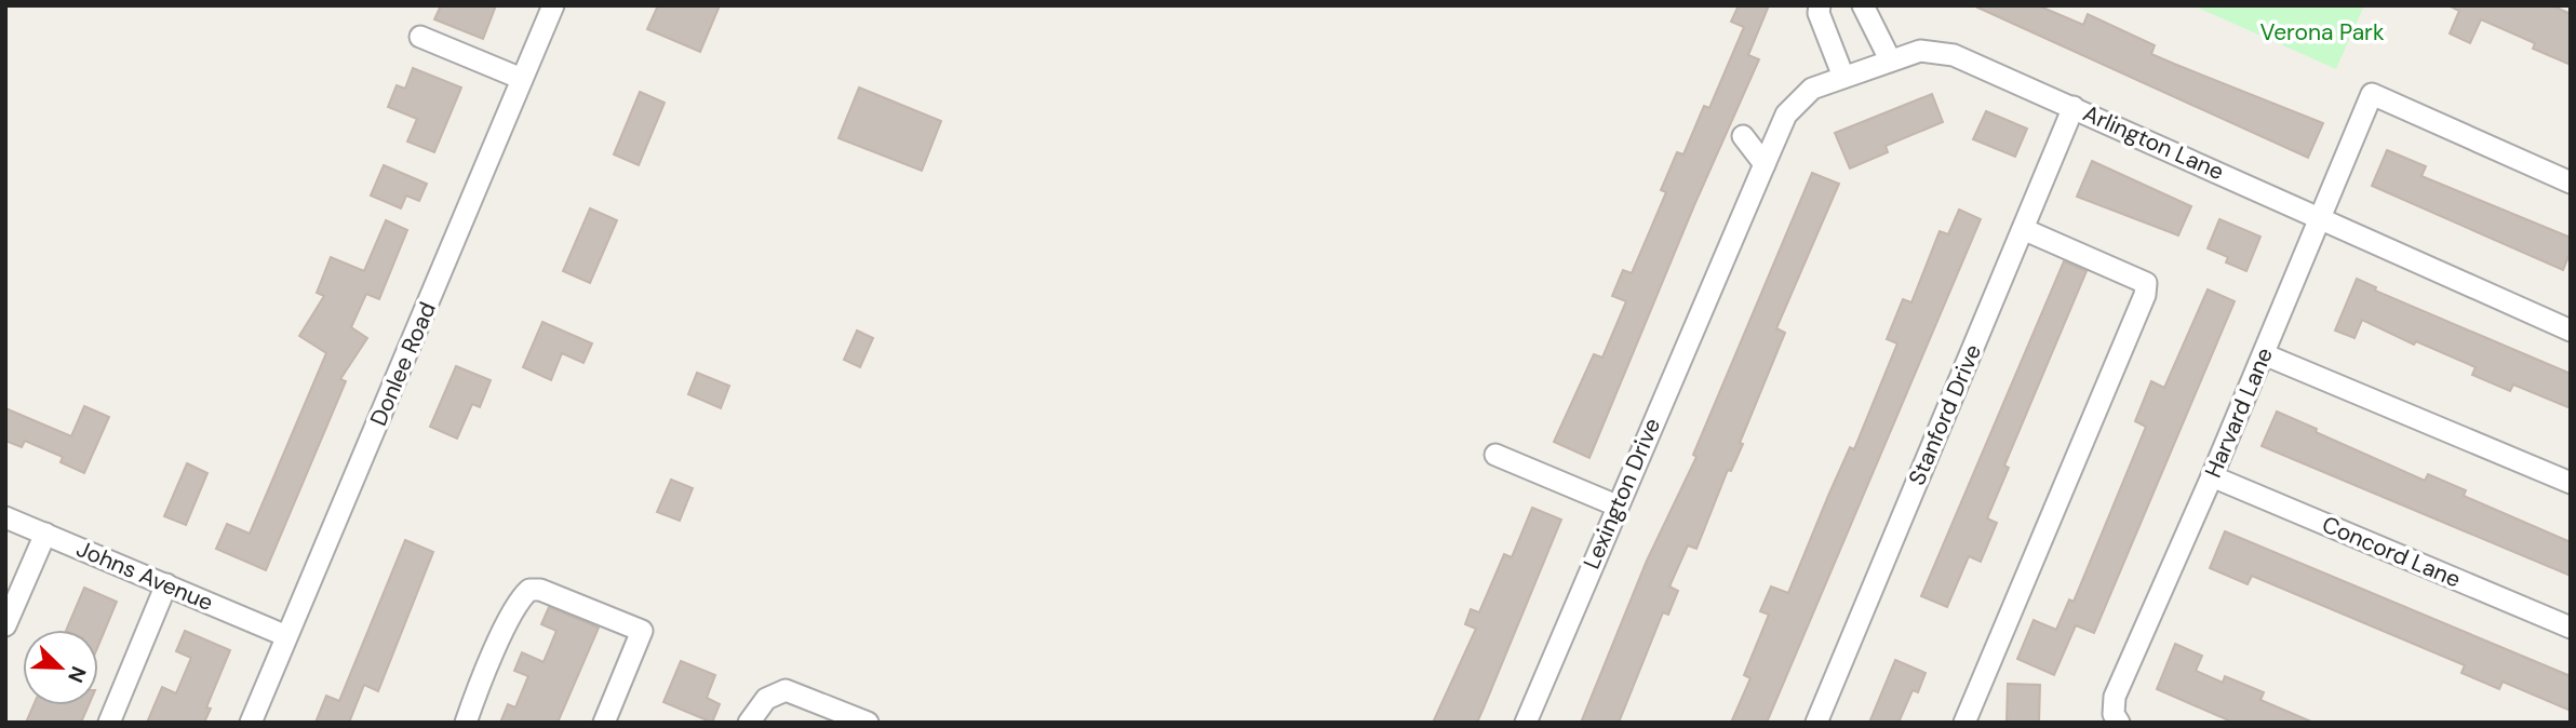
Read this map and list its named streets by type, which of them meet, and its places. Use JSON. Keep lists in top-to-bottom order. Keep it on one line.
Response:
{"streets":{"street":["Arlington Lane","Donlee Road","Harvard Lane","Stanford Drive","Lexington Drive","Concord Lane","Johns Avenue"]},"crossings":[["Arlington Lane","Harvard Lane"],["Arlington Lane","Stanford Drive"],["Arlington Lane","Lexington Drive"],["Donlee Road","Johns Avenue"],["Harvard Lane","Concord Lane"]],"parks":["Verona Park"],"north":"bottom right"}
